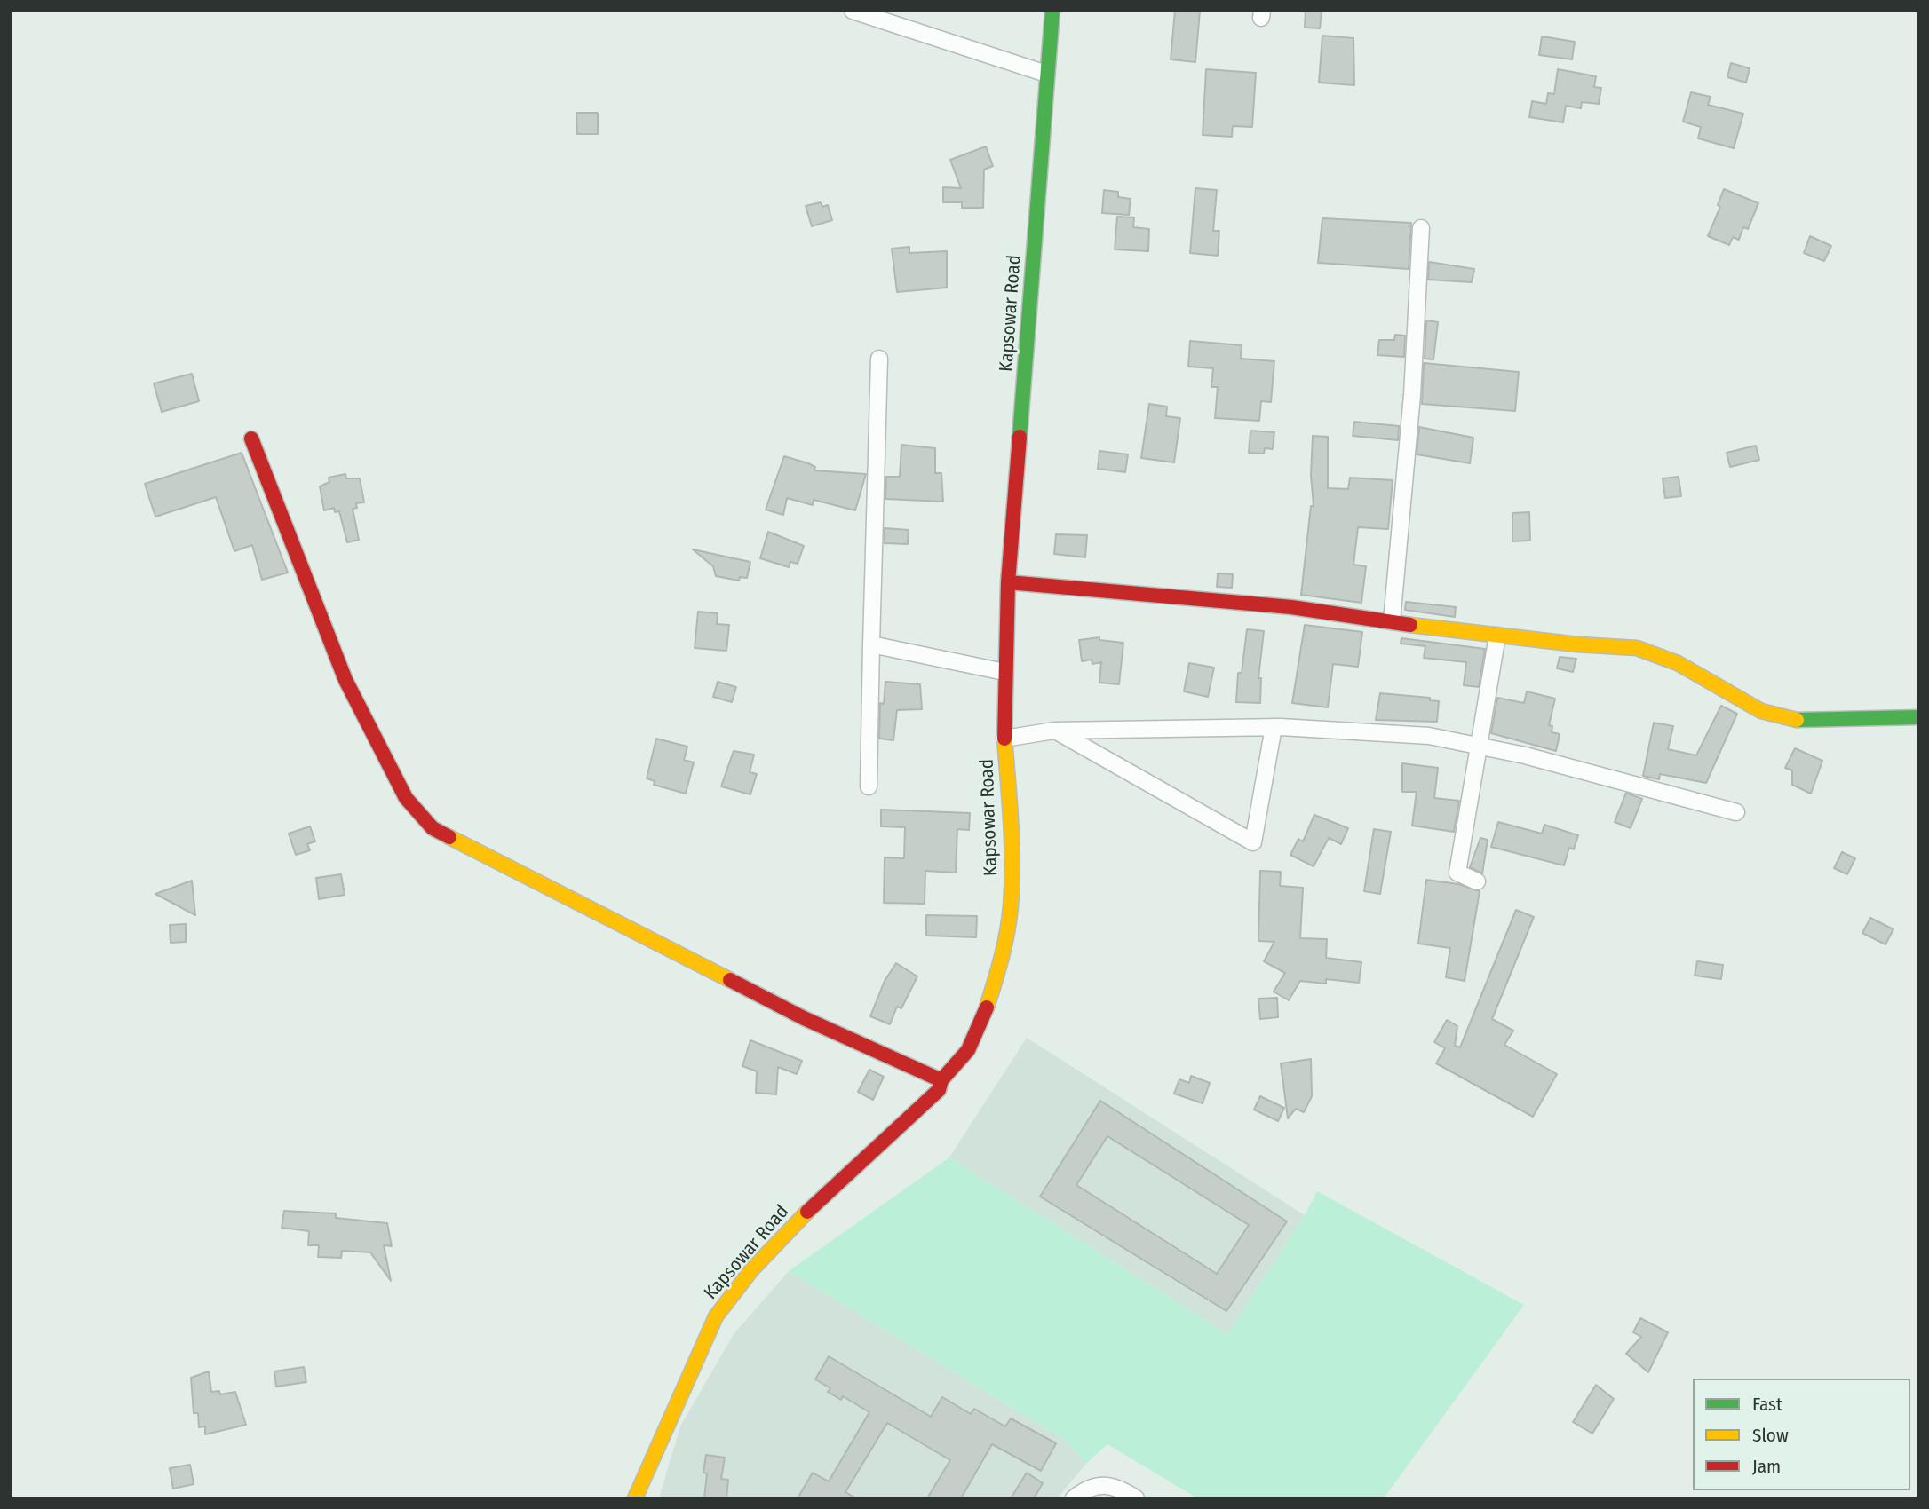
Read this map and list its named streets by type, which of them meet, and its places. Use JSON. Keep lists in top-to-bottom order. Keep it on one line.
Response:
{"streets":{"street":["Kapsowar Road"]},"legend":["Fast","Slow","Jam"]}
